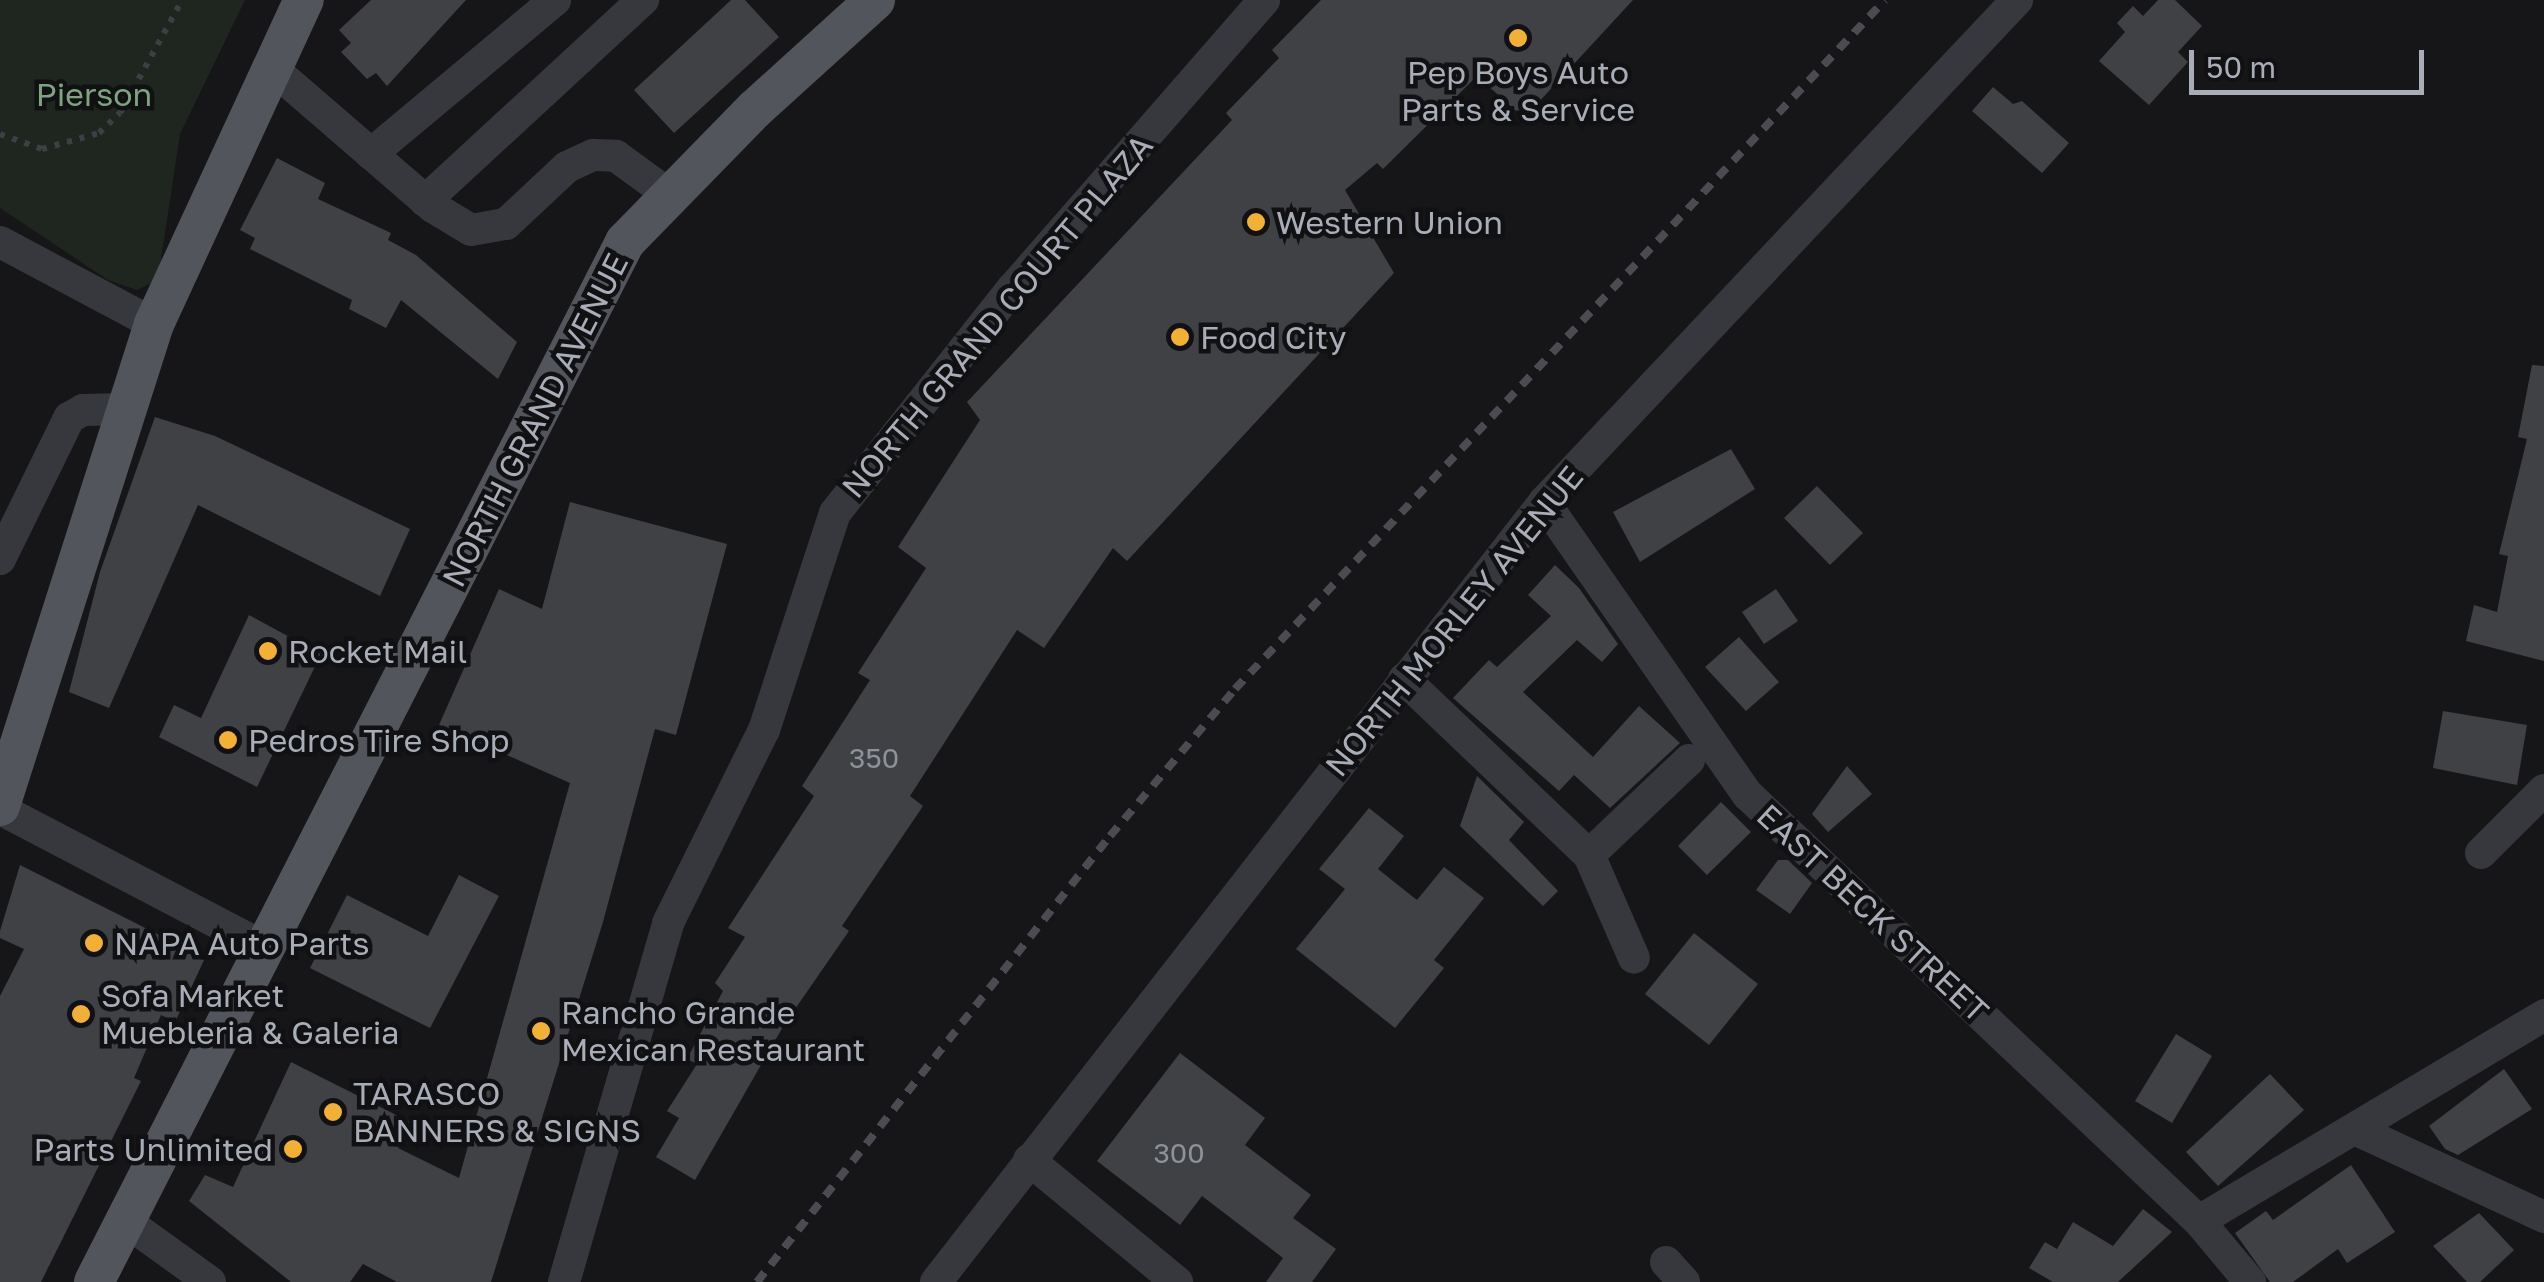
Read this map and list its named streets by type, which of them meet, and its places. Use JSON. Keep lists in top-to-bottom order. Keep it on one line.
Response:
{"streets":{"main road":["NORTH GRAND AVENUE"],"street":["NORTH GRAND COURT PLAZA","NORTH MORLEY AVENUE","EAST BECK STREET"]},"crossings":[["NORTH MORLEY AVENUE","EAST BECK STREET"]],"parks":["Pierson"],"places":["Pep Boys Auto Parts & Service","Western Union","Food City","Rocket Mail","Pedros Tire Shop","NAPA Auto Parts","Sofa Market Muebleria & Galeria","Rancho Grande Mexican Restaurant","TARASCO BANNERS & SIGNS","Parts Unlimited"],"house_numbers":["350","300"],"scale_bar":"50 m"}
